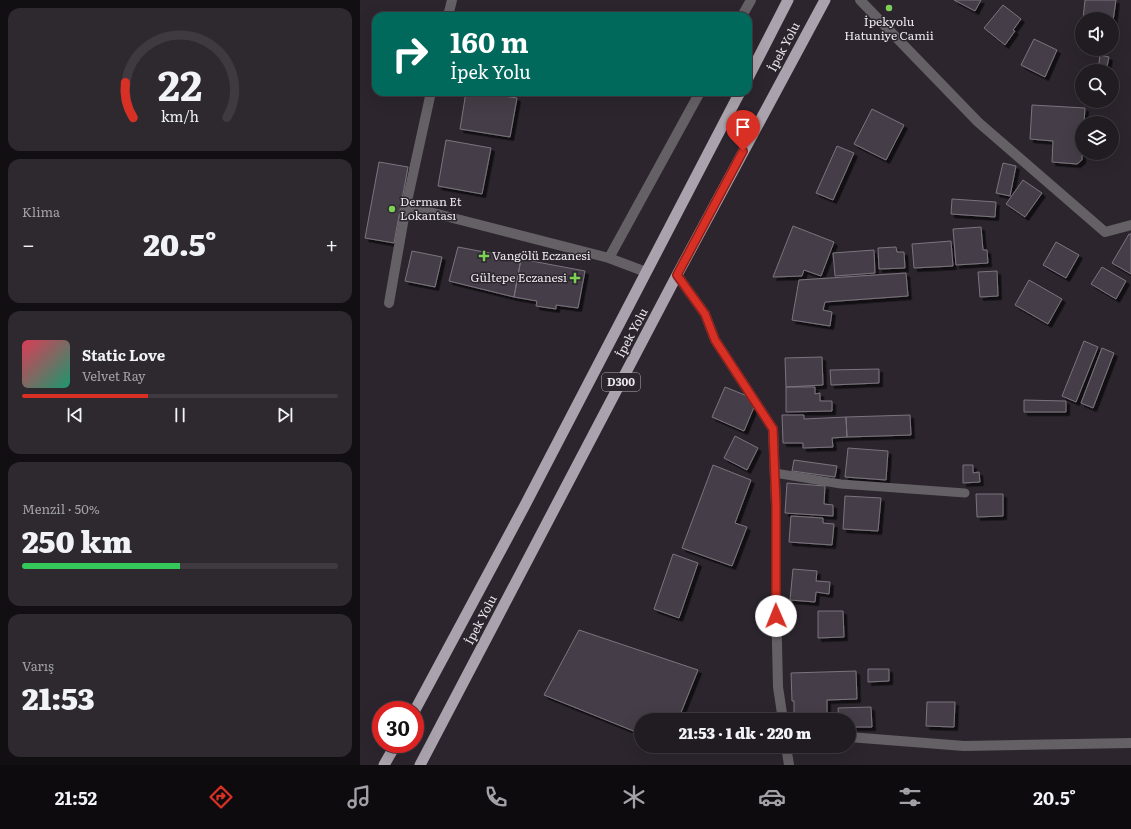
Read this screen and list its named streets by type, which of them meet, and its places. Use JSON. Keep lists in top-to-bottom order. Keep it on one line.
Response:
{"streets":{"highway":["İpek Yolu","D300"]},"places":{"other":["İpekyolu Hatuniye Camii","Derman Et Lokantası"],"health":["Vangölü Eczanesi","Gültepe Eczanesi"]},"page":{"turn":["160 m","İpek Yolu"],"tile":["Klima",["Menzil · 50%","250 km"],["Varış","21:53"]],"heat":["−","20.5°","+"],"song":["Static Love","Velvet Ray"],"limit":"30","trip":"21:53 · 1 dk · 220 m","tabs":["21:52","20.5°"],"gauge":["22","km/h"]}}
